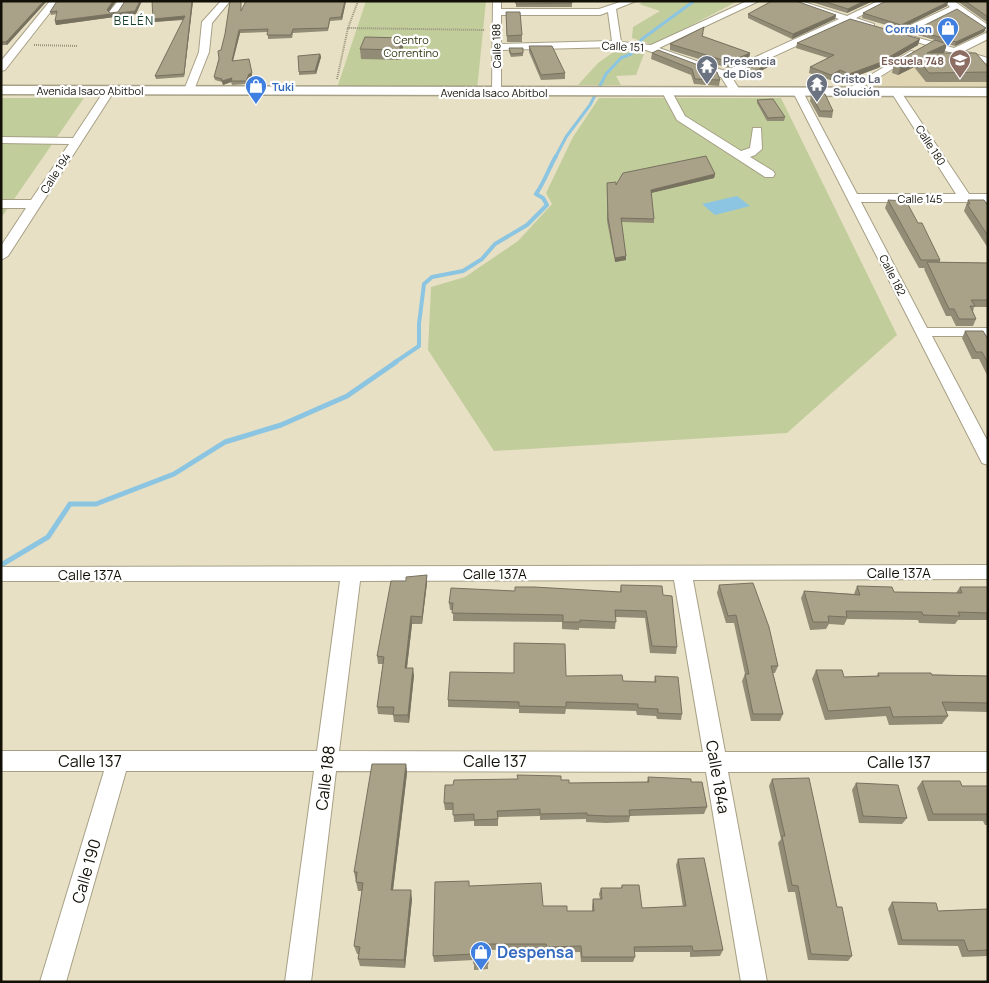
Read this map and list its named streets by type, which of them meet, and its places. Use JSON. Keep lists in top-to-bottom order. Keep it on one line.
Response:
{"streets":{"main road":["Avenida Isaco Abitbol"],"street":["Calle 188","Calle 151","Calle 180","Calle 194","Calle 145","Calle 182","Calle 137A","Calle 137","Calle 184a","Calle 190"]},"crossings":[["Calle 188","Calle 151"],["Calle 188","Avenida Isaco Abitbol"],["Calle 188","Calle 137A"],["Calle 188","Calle 137"],["Avenida Isaco Abitbol","Calle 180"],["Avenida Isaco Abitbol","Calle 194"],["Avenida Isaco Abitbol","Calle 182"],["Calle 180","Calle 145"],["Calle 145","Calle 182"],["Calle 137A","Calle 184a"],["Calle 137","Calle 184a"],["Calle 137","Calle 190"]],"districts":["BELÉN"],"parks":["Centro Correntino"],"places":{"shop":["Corralon","Tuki","Despensa"],"school or university":["Escuela 748"],"temple":["Presencia de Dios","Cristo La Solución"]}}
